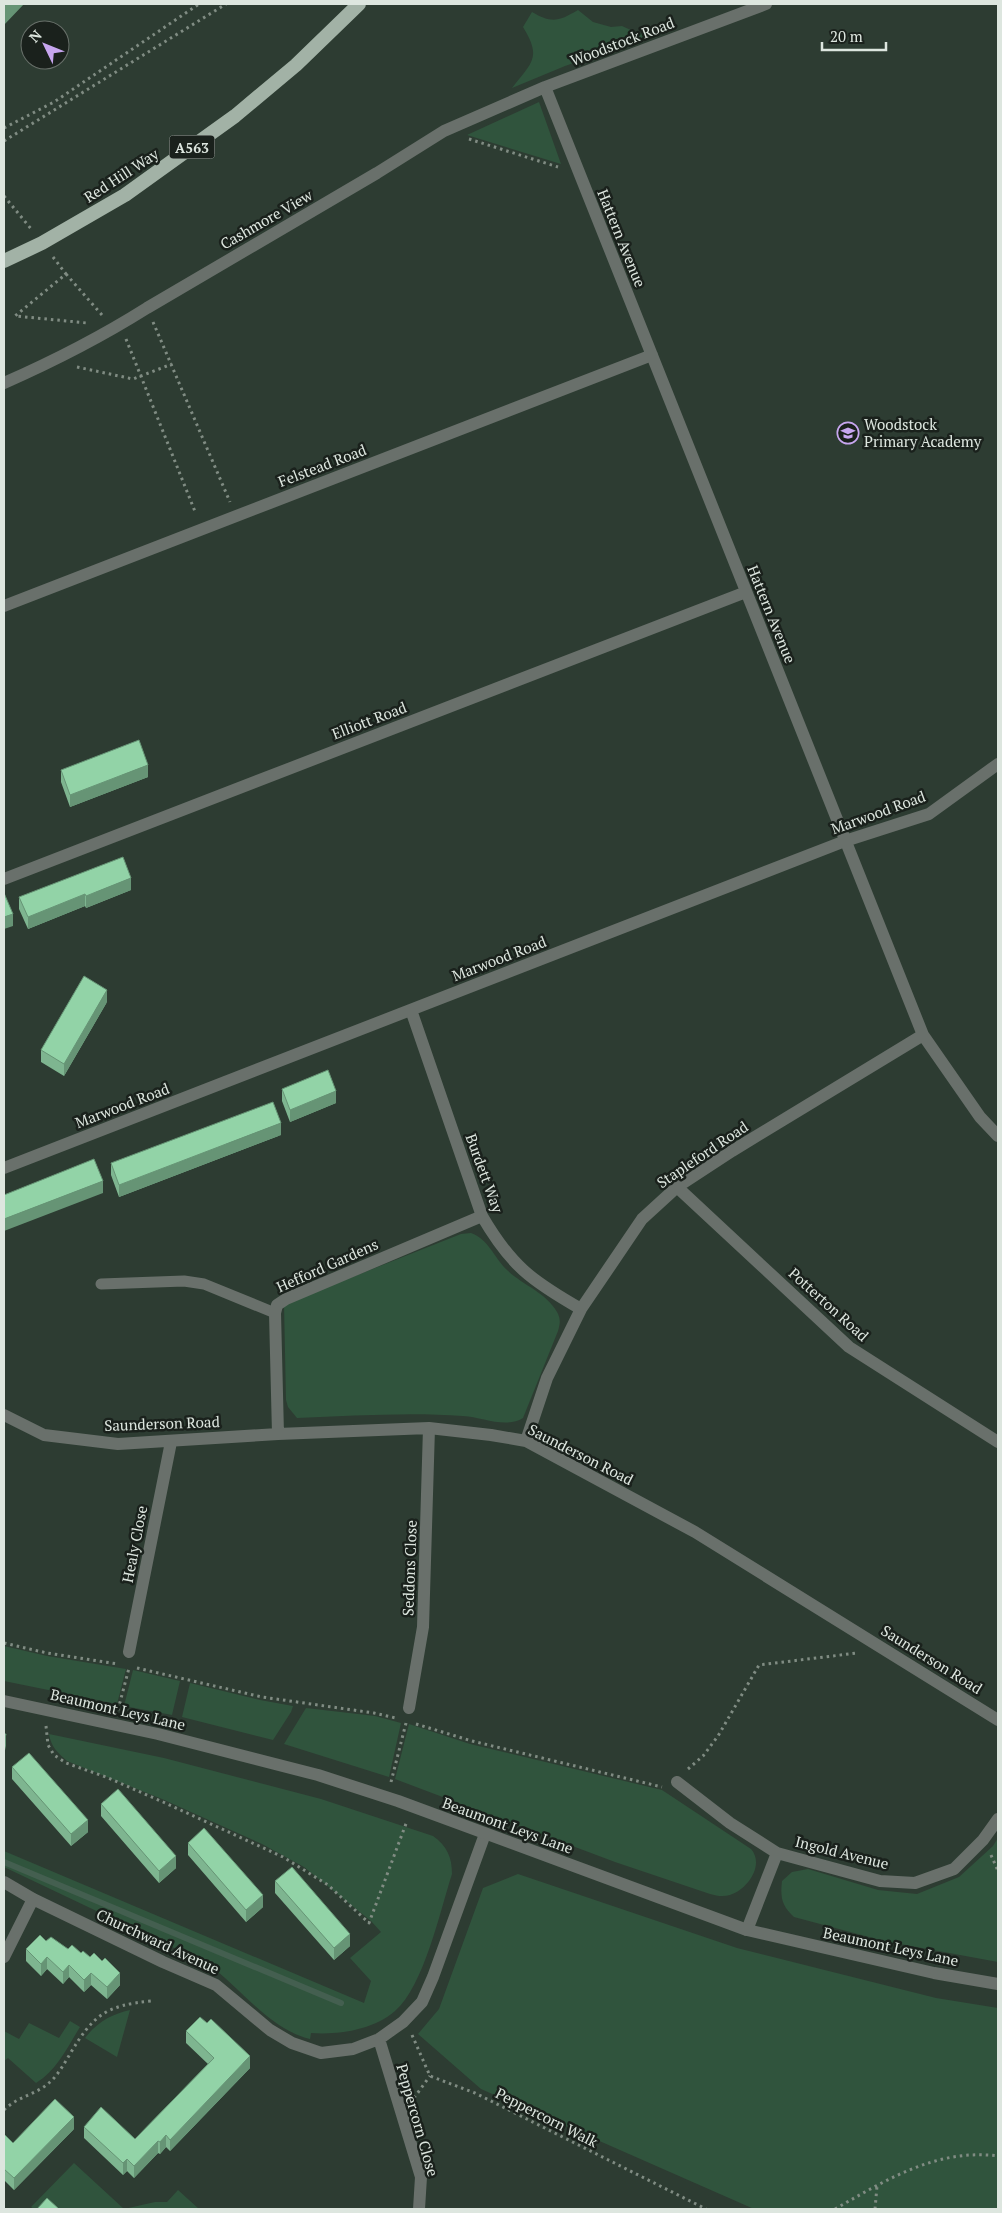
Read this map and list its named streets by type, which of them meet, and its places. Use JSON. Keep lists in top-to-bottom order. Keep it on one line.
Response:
{"streets":{"highway":["A563","Red Hill Way"],"street":["Woodstock Road","Cashmore View","Hattern Avenue","Felstead Road","Elliott Road","Marwood Road","Stapleford Road","Burdett Way","Hefford Gardens","Potterton Road","Saunderson Road","Healy Close","Seddons Close","Beaumont Leys Lane","Ingold Avenue","Churchward Avenue","Peppercorn Close"],"path":["Peppercorn Walk"]},"crossings":[["Woodstock Road","Cashmore View"],["Woodstock Road","Hattern Avenue"],["Cashmore View","Hattern Avenue"],["Hattern Avenue","Felstead Road"],["Hattern Avenue","Elliott Road"],["Hattern Avenue","Marwood Road"],["Hattern Avenue","Stapleford Road"],["Marwood Road","Burdett Way"],["Stapleford Road","Burdett Way"],["Stapleford Road","Potterton Road"],["Stapleford Road","Saunderson Road"],["Burdett Way","Hefford Gardens"],["Hefford Gardens","Saunderson Road"],["Saunderson Road","Healy Close"],["Saunderson Road","Seddons Close"],["Beaumont Leys Lane","Churchward Avenue"],["Churchward Avenue","Peppercorn Walk"],["Churchward Avenue","Peppercorn Close"]],"places":{"school or university":["Woodstock Primary Academy"]},"scale_bar":"20 m","north":"top left"}
